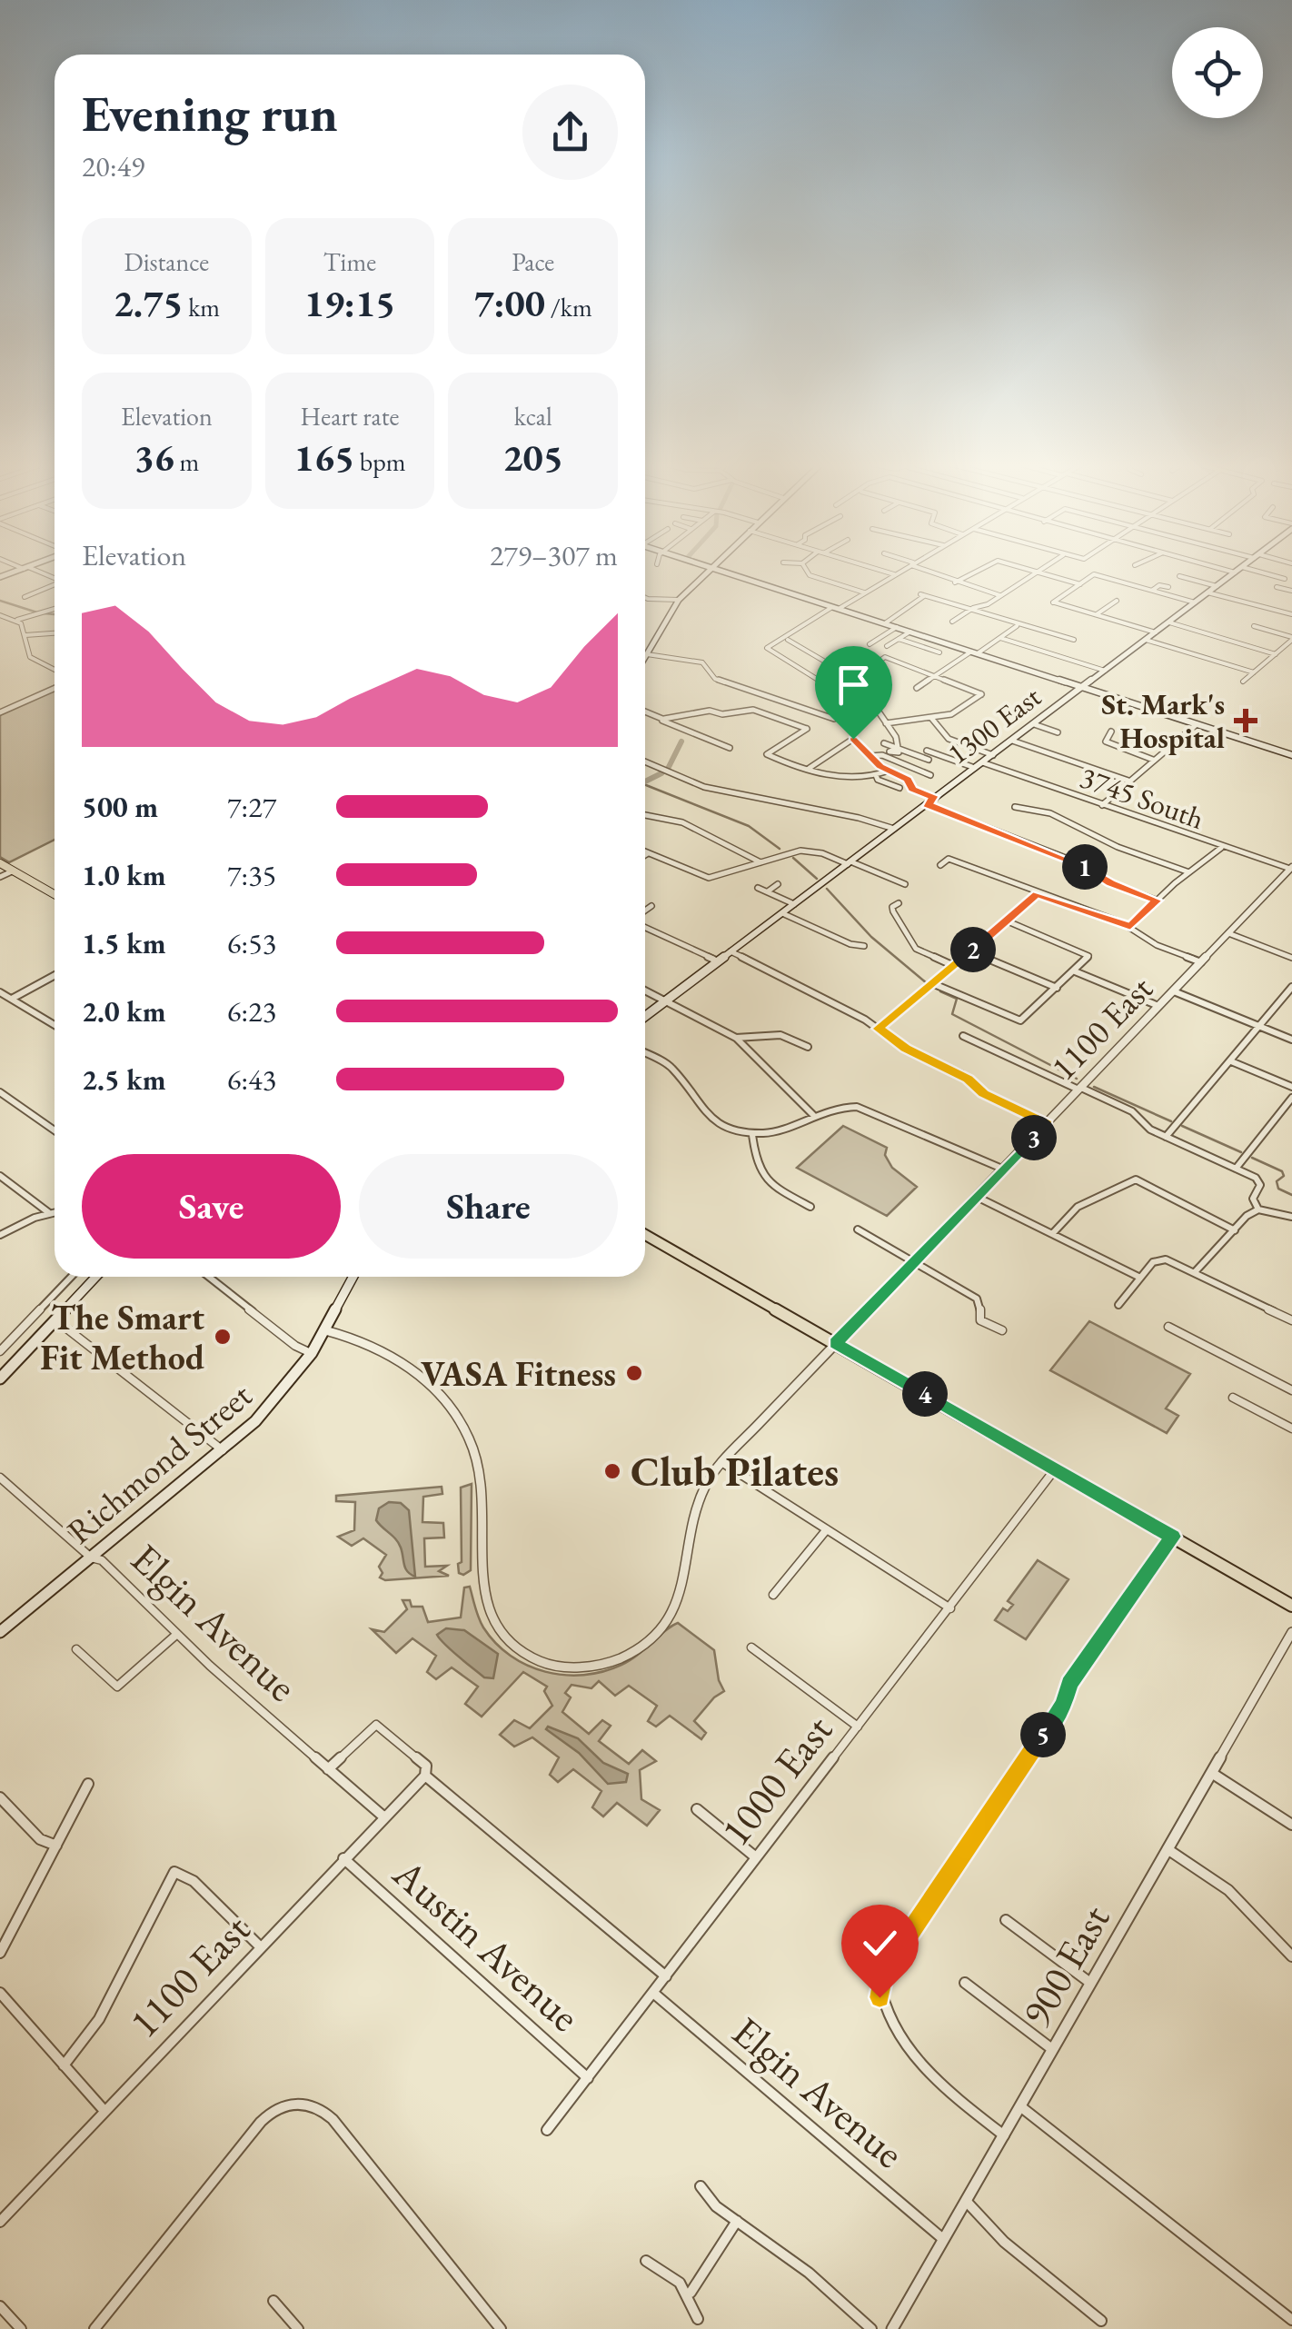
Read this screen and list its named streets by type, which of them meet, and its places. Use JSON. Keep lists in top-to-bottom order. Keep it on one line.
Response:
{"streets":{"main road":["1300 East","Richmond Street"],"street":["3745 South","1100 East","Elgin Avenue","1000 East","Austin Avenue","900 East"]},"crossings":[["1300 East","3745 South"],["3745 South","1100 East"],["1100 East","Richmond Street"],["1100 East","Elgin Avenue"],["1100 East","Austin Avenue"],["Richmond Street","Elgin Avenue"],["Elgin Avenue","1000 East"],["Elgin Avenue","900 East"],["1000 East","Austin Avenue"]],"places":{"health":["St. Mark's Hospital"],"other":["The Smart Fit Method","VASA Fitness","Club Pilates"]},"page":{"heading":["Evening run","20:49"],"stats":[["Distance","2.75 km"],["Time","19:15"],["Pace","7:00 /km"],["Elevation","36 m"],["Heart rate","165 bpm"],["kcal","205"]],"chart":["Elevation","279–307 m"],"list":[{"name":"500 m","note":"7:27"},{"name":"1.0 km","note":"7:35"},{"name":"1.5 km","note":"6:53"},{"name":"2.0 km","note":"6:23"},{"name":"2.5 km","note":"6:43"}],"pins":["1","2","3","4","5"],"buttons":["Save","Share"]}}
